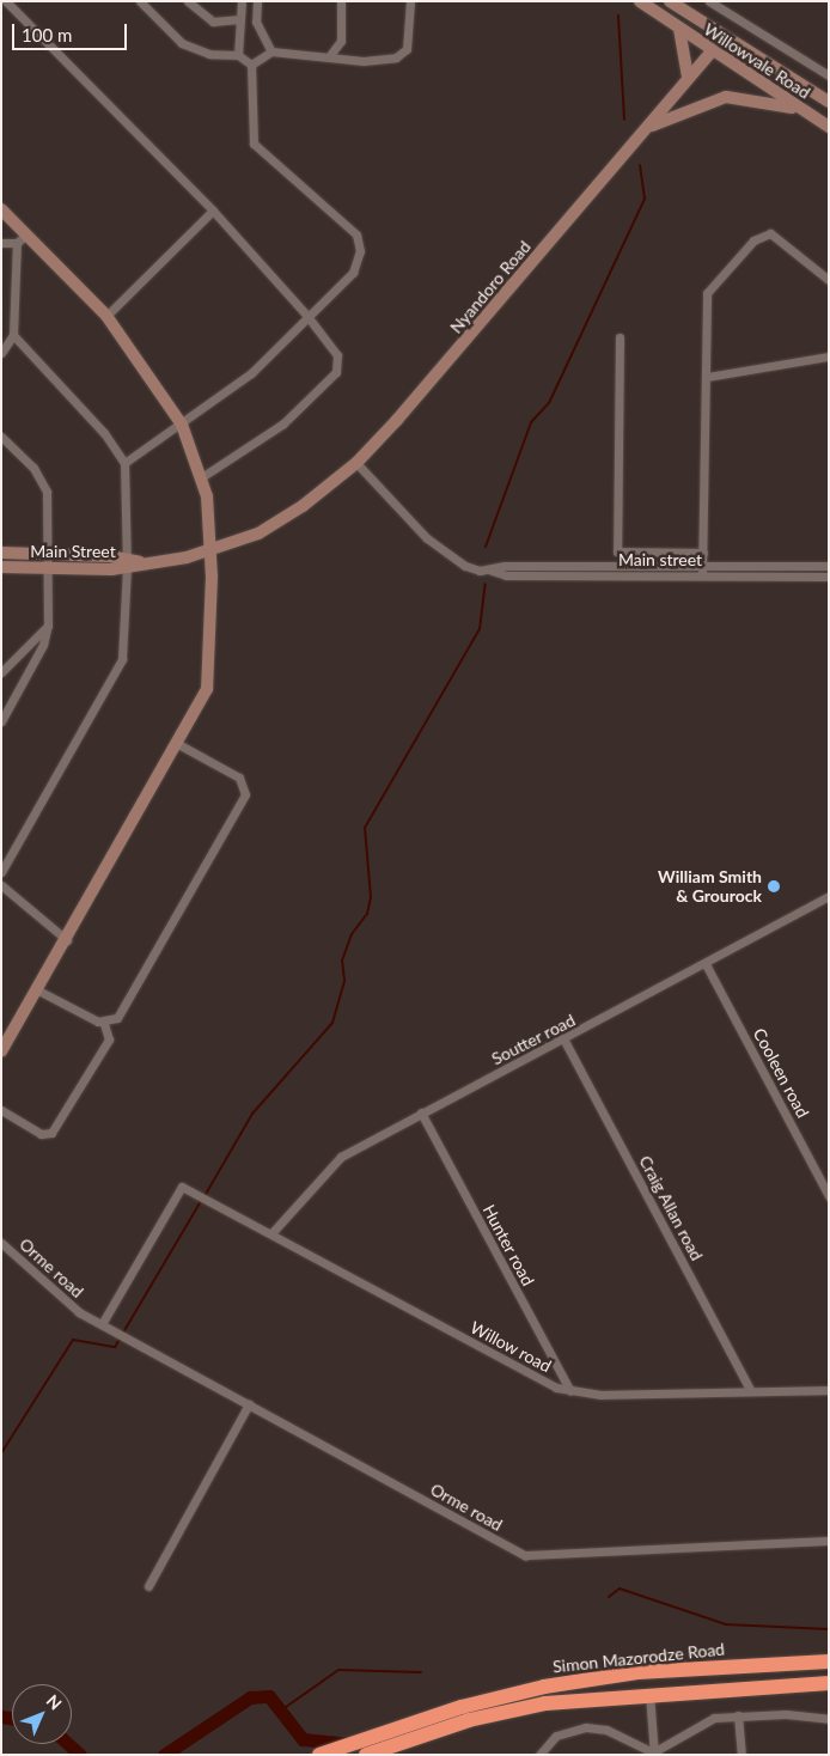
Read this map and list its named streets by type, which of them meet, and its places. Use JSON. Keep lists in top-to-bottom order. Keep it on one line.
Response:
{"streets":{"highway":["Simon Mazorodze Road"],"street":["Willowvale Road","Nyandoro Road","Main Street","Main street","Soutter road","Cooleen road","Craig Allan road","Hunter road","Orme road","Willow road"]},"crossings":[["Willowvale Road","Nyandoro Road"],["Nyandoro Road","Main Street"],["Nyandoro Road","Main street"],["Soutter road","Cooleen road"],["Soutter road","Craig Allan road"],["Soutter road","Hunter road"],["Soutter road","Willow road"],["Craig Allan road","Willow road"],["Hunter road","Willow road"],["Orme road","Willow road"]],"places":["William Smith & Grourock"],"scale_bar":"100 m","north":"top right"}
